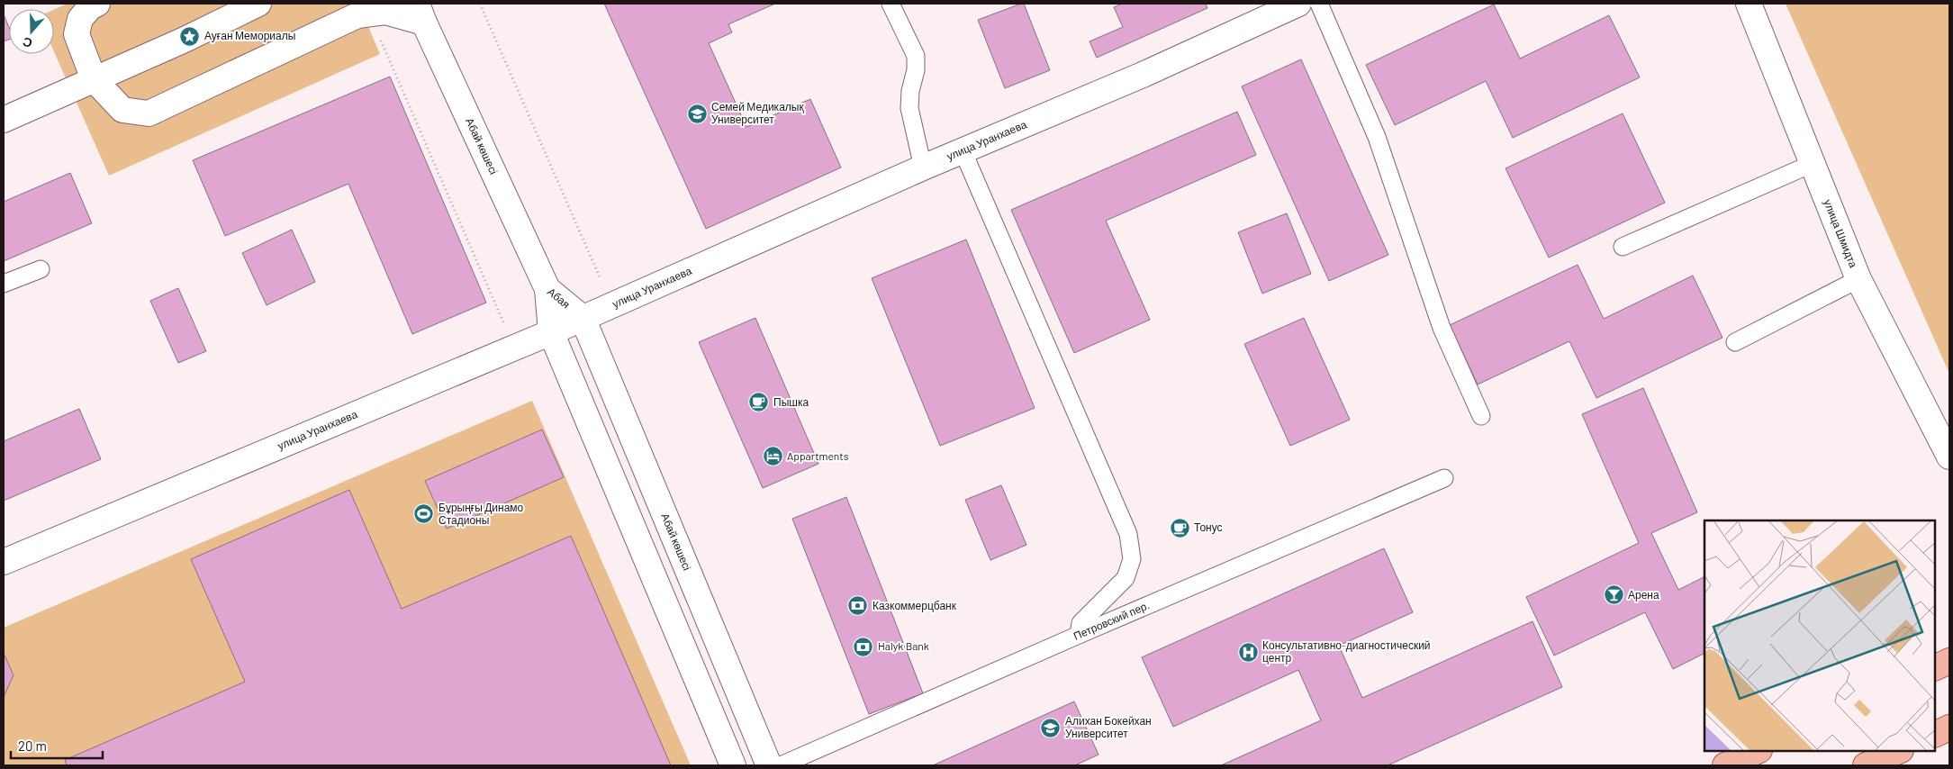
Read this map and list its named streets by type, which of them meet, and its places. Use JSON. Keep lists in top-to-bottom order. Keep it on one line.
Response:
{"streets":{"street":["улица Уранхаева","Абай көшесі","улица Шмидта","Абая"],"lane":["Петровский пер."]},"crossings":[["улица Уранхаева","Абай көшесі"],["улица Уранхаева","Абая"],["Абай көшесі","Абая"]],"places":{"place":["Ауған Мемориалы"],"school or university":["Семей Медикалық Университет","Алихан Бокейхан Университет"],"cafe":["Пышка","Тонус"],"hotel":["Appartments"],"sports":["Бұрыңғы Динамо Стадионы"],"bar":["Арена"],"bank":["Казкоммерцбанк","Halyk Bank"],"hospital":["Консультативно-диагностический центр"]},"scale_bar":"20 m","north":"bottom"}
